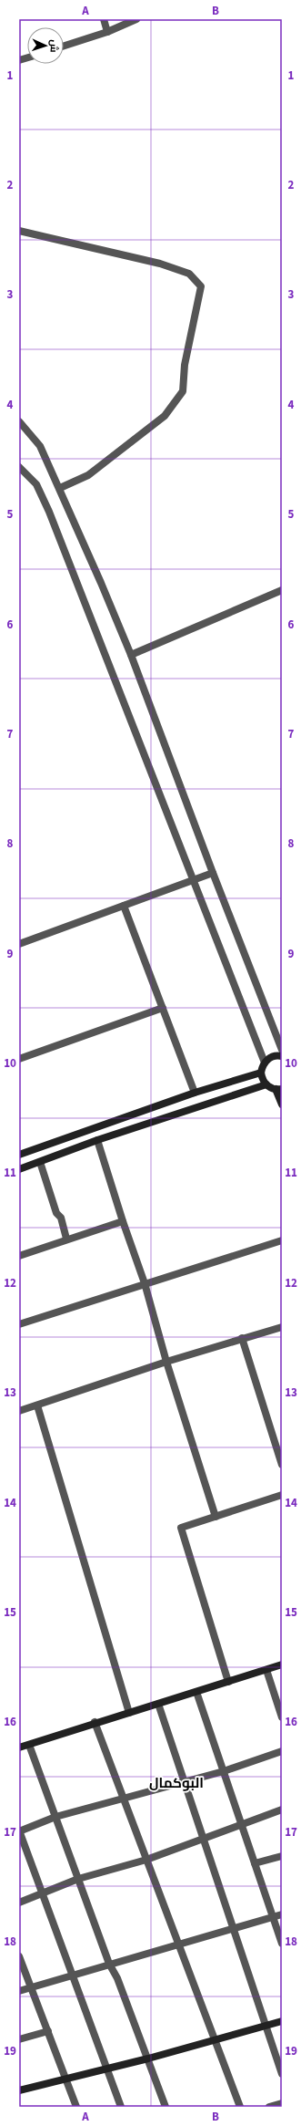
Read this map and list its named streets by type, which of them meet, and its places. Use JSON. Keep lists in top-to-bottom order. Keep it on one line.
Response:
{"districts":["البوكمال"],"north":"right","grid":{"columns":["A","B"],"rows":["1","2","3","4","5","6","7","8","9","10","11","12","13","14","15","16","17","18","19"]}}
